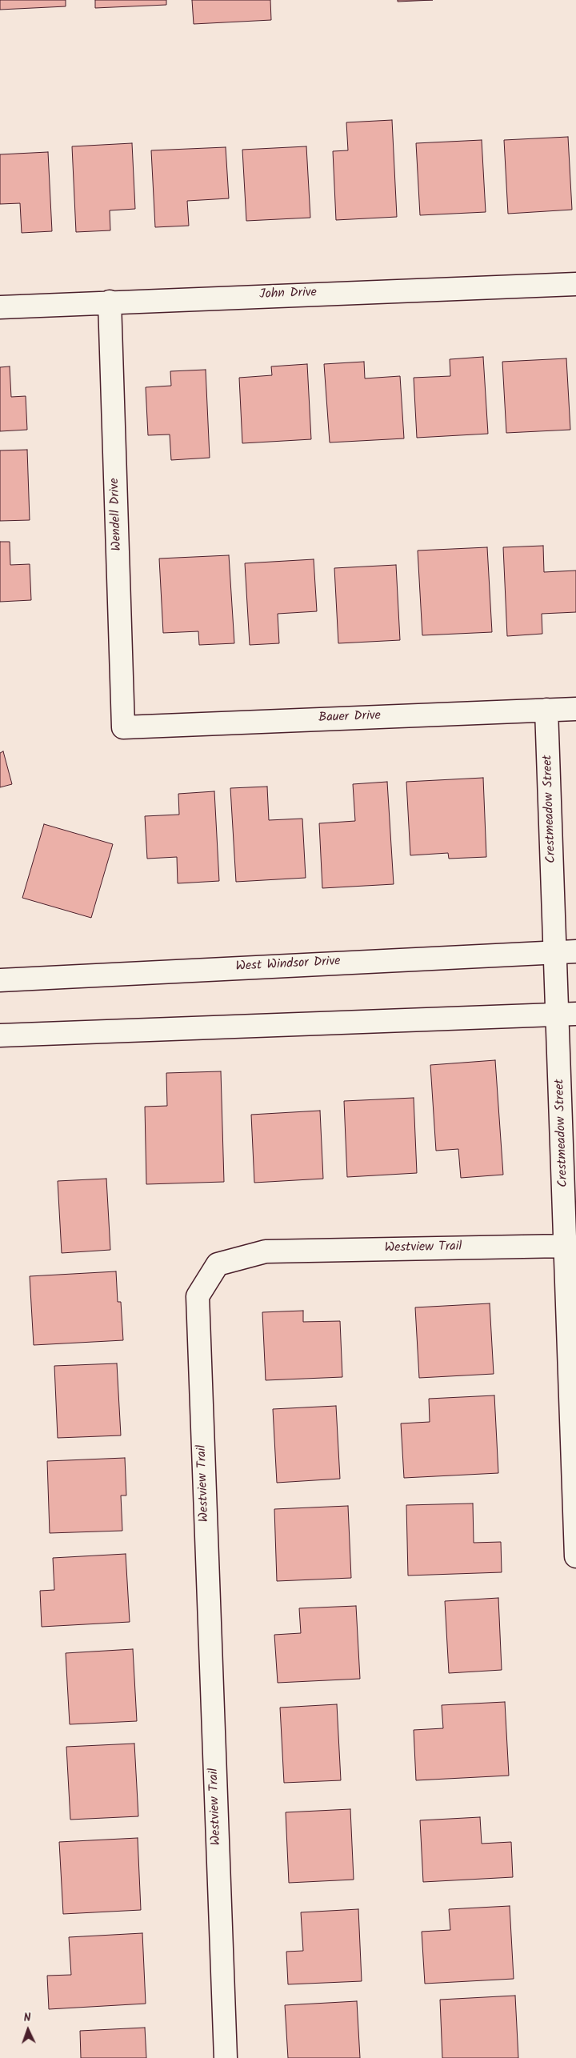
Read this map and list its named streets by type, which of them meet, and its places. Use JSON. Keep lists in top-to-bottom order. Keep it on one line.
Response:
{"streets":{"street":["John Drive","Wendell Drive","Bauer Drive","Crestmeadow Street","West Windsor Drive","Westview Trail"]},"crossings":[["John Drive","Wendell Drive"],["Wendell Drive","Bauer Drive"],["Bauer Drive","Crestmeadow Street"],["Crestmeadow Street","West Windsor Drive"],["Crestmeadow Street","Westview Trail"]],"north":"top"}
